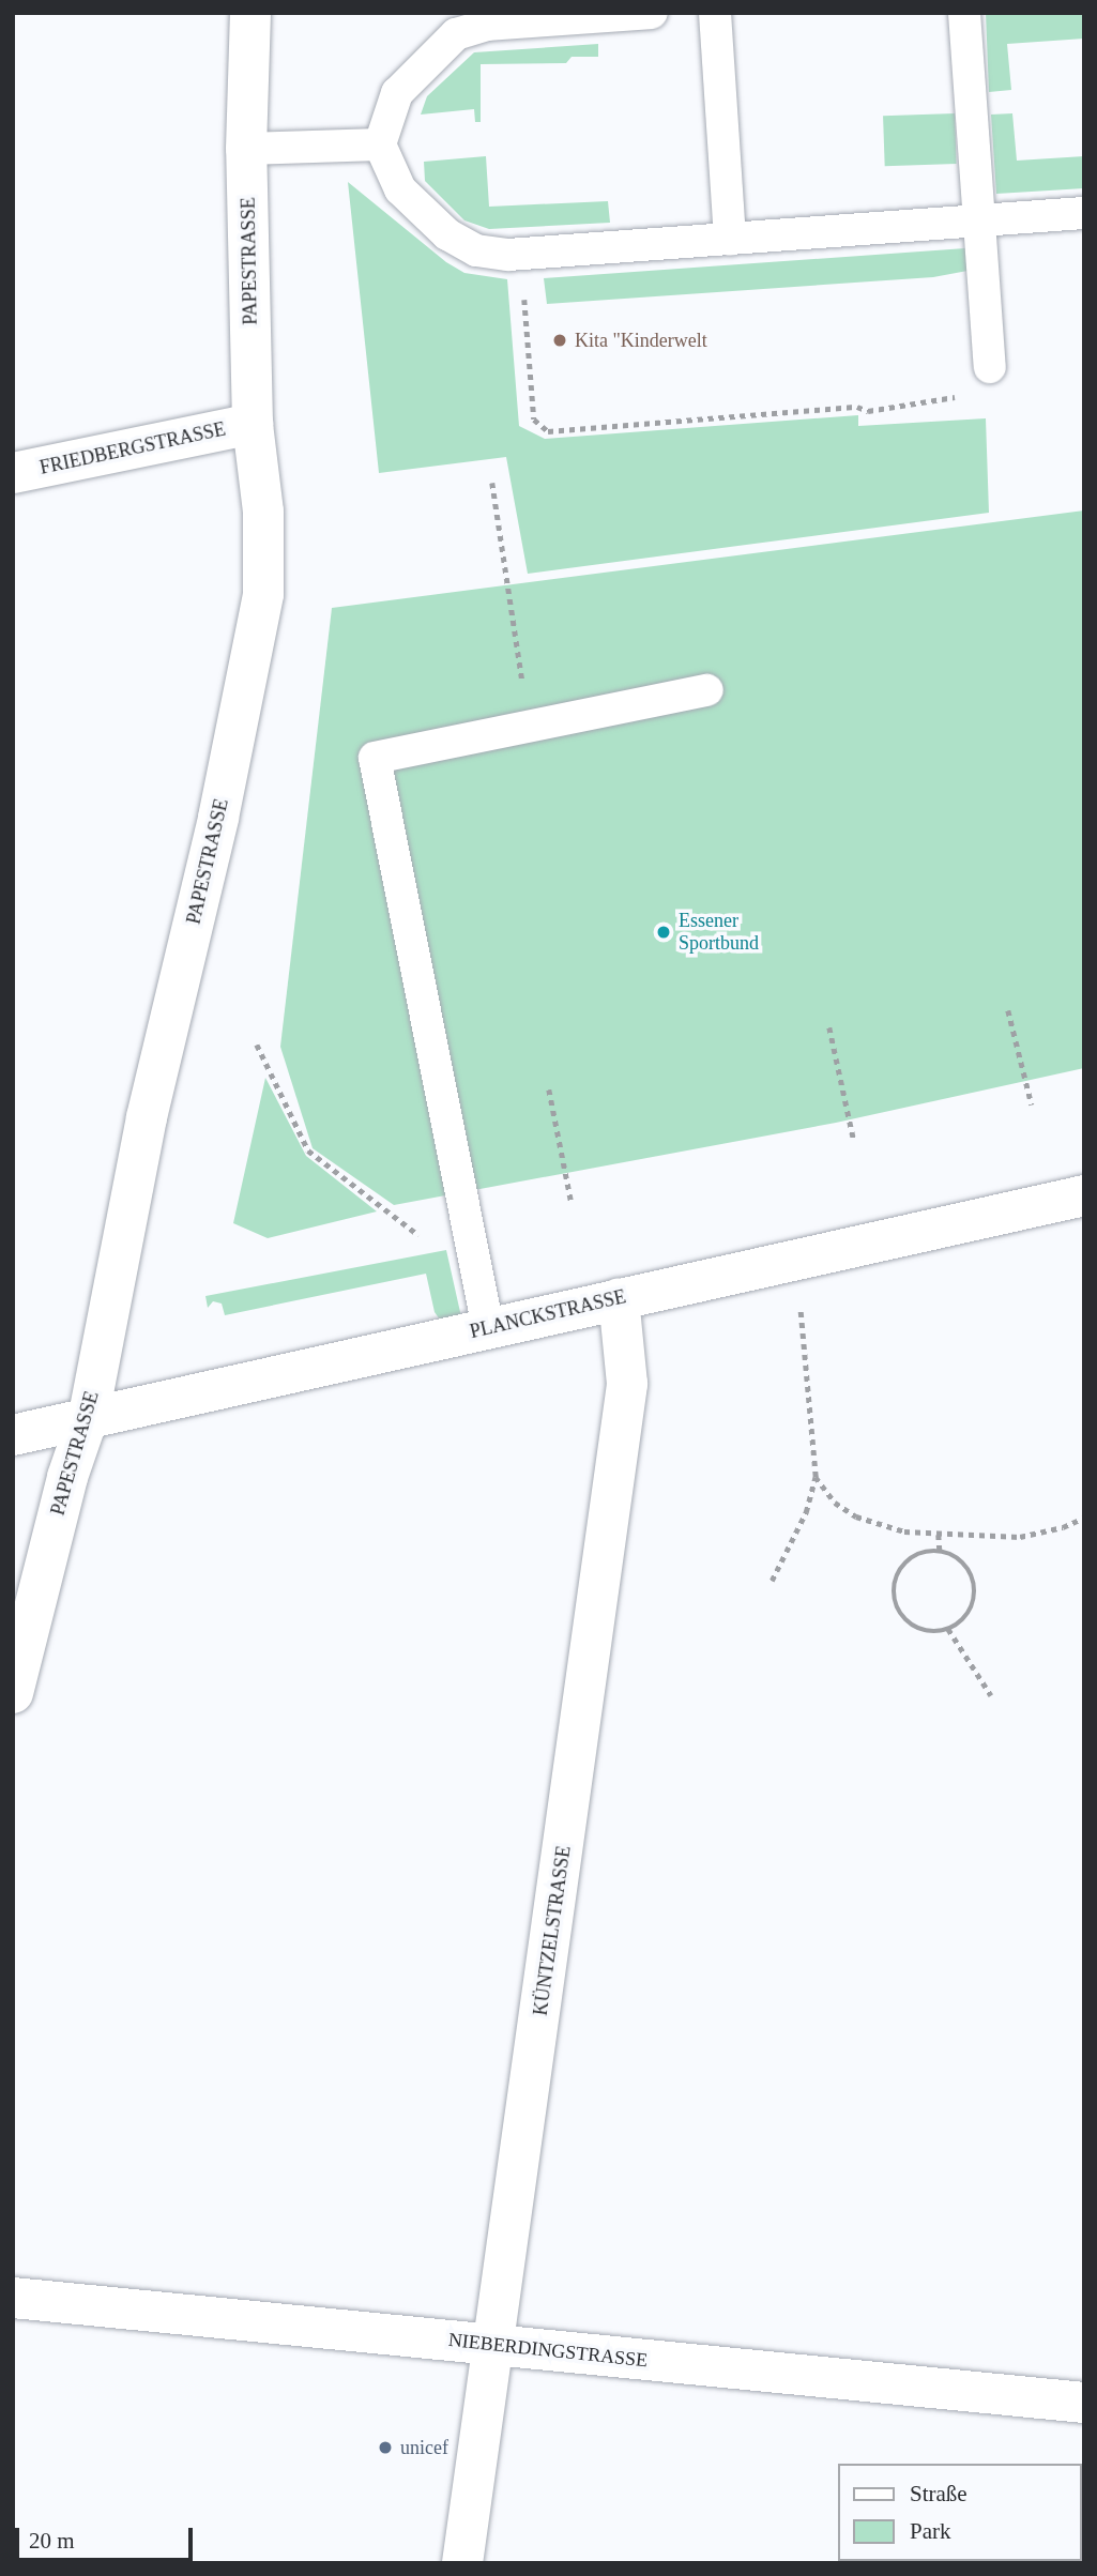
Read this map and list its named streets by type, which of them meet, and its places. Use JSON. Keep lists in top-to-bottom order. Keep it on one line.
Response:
{"streets":{"street":["PAPESTRASSE","FRIEDBERGSTRASSE","PLANCKSTRASSE","KÜNTZELSTRASSE","NIEBERDINGSTRASSE"]},"crossings":[["PAPESTRASSE","FRIEDBERGSTRASSE"],["PAPESTRASSE","PLANCKSTRASSE"],["PLANCKSTRASSE","KÜNTZELSTRASSE"],["KÜNTZELSTRASSE","NIEBERDINGSTRASSE"]],"places":["Kita \"Kinderwelt","Essener Sportbund","unicef"],"legend":["Straße","Park"],"scale_bar":"20 m"}
